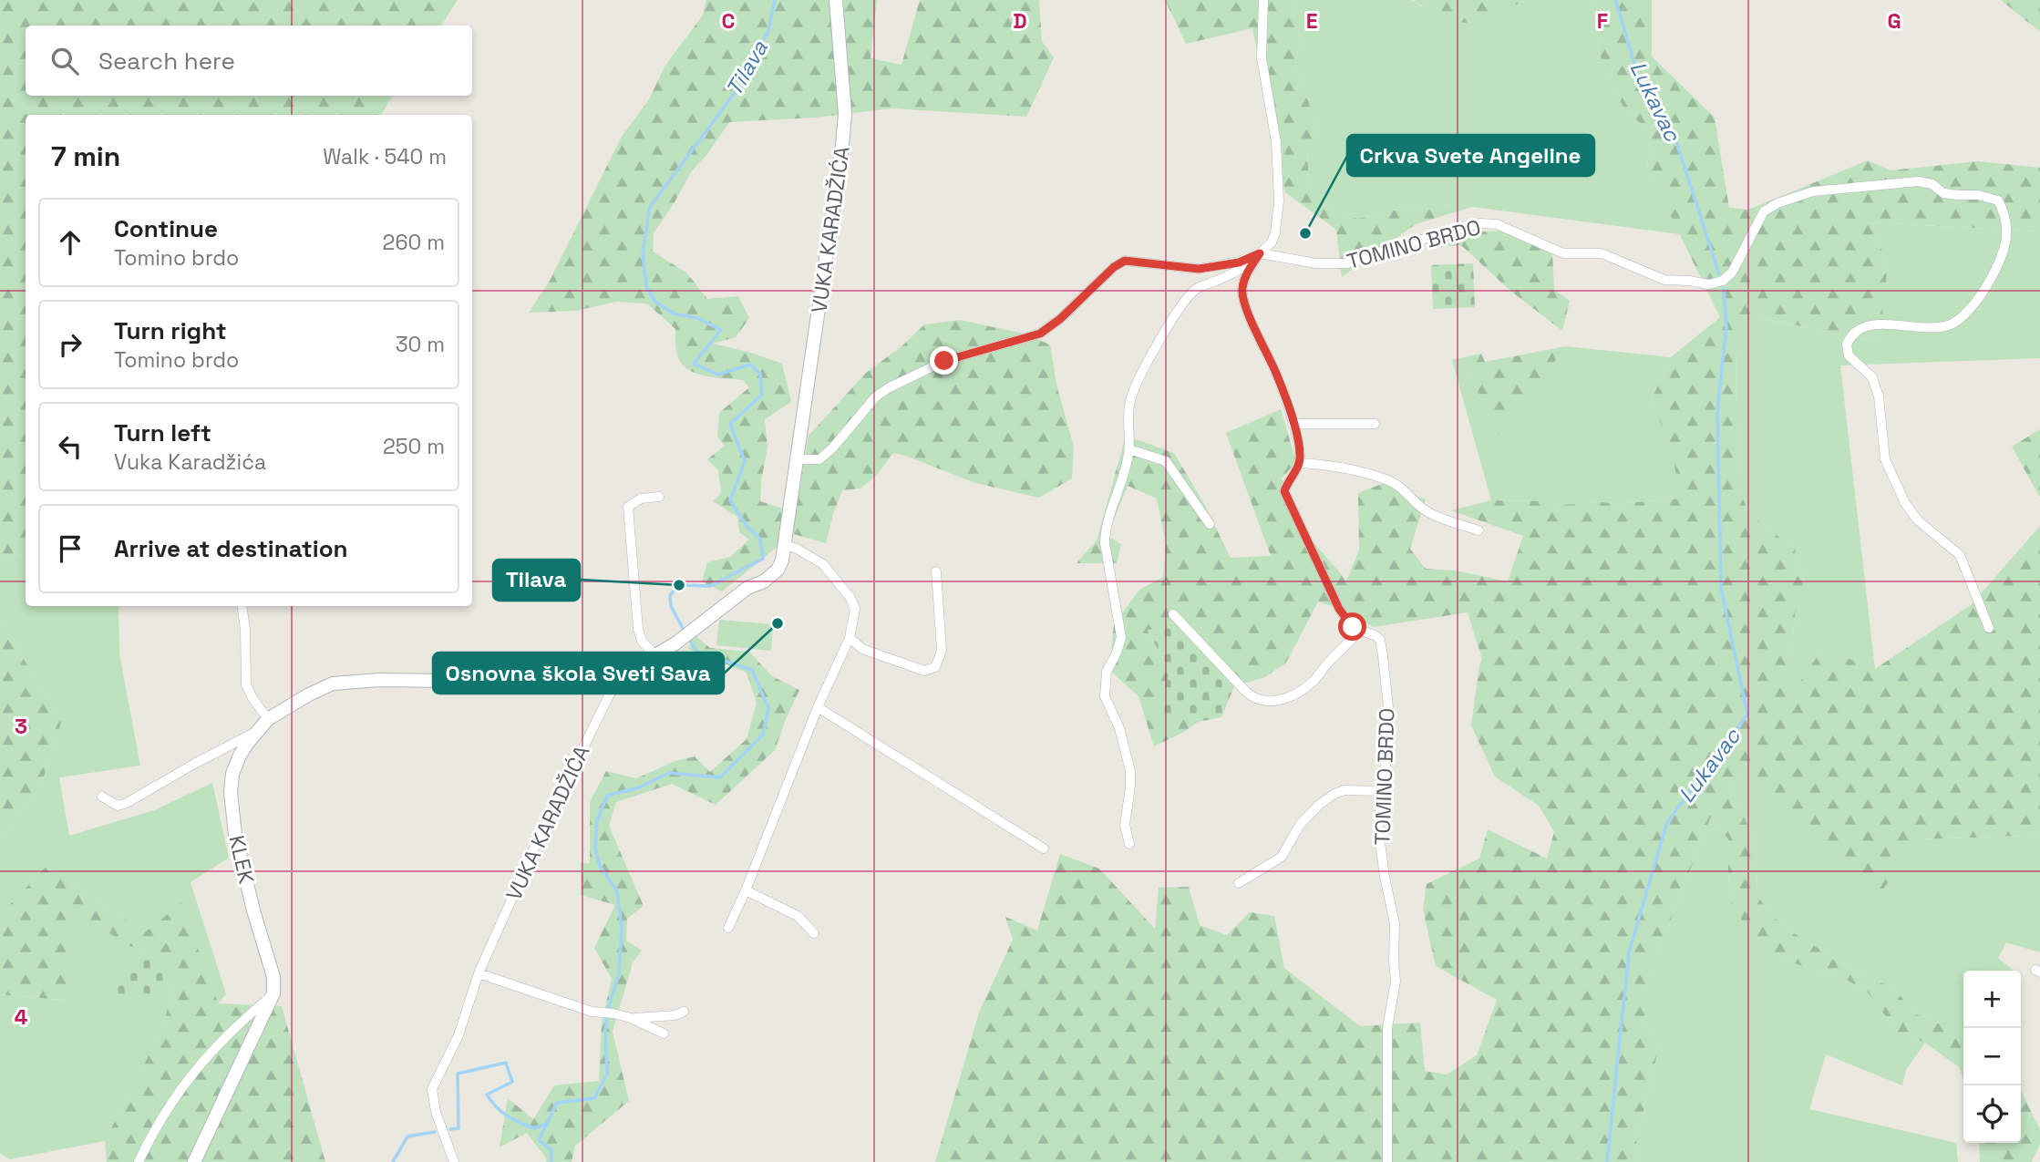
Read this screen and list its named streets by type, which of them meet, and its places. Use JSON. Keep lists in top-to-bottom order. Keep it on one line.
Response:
{"streets":{"street":["VUKA KARADŽIĆA","TOMINO BRDO","KLEK"]},"water":["Tilava","Lukavac"],"places":["Crkva Svete Angeline","Tilava","Osnovna škola Sveti Sava"],"page":{"search":"Search here","heading":["7 min","Walk · 540 m"],"list":[["Continue","Tomino brdo","260 m"],["Turn right","Tomino brdo","30 m"],["Turn left","Vuka Karadžića","250 m"],"Arrive at destination"],"map_buttons":["+","−"]},"grid":{"columns":["C","D","E","F","G"],"rows":["3","4"]}}
